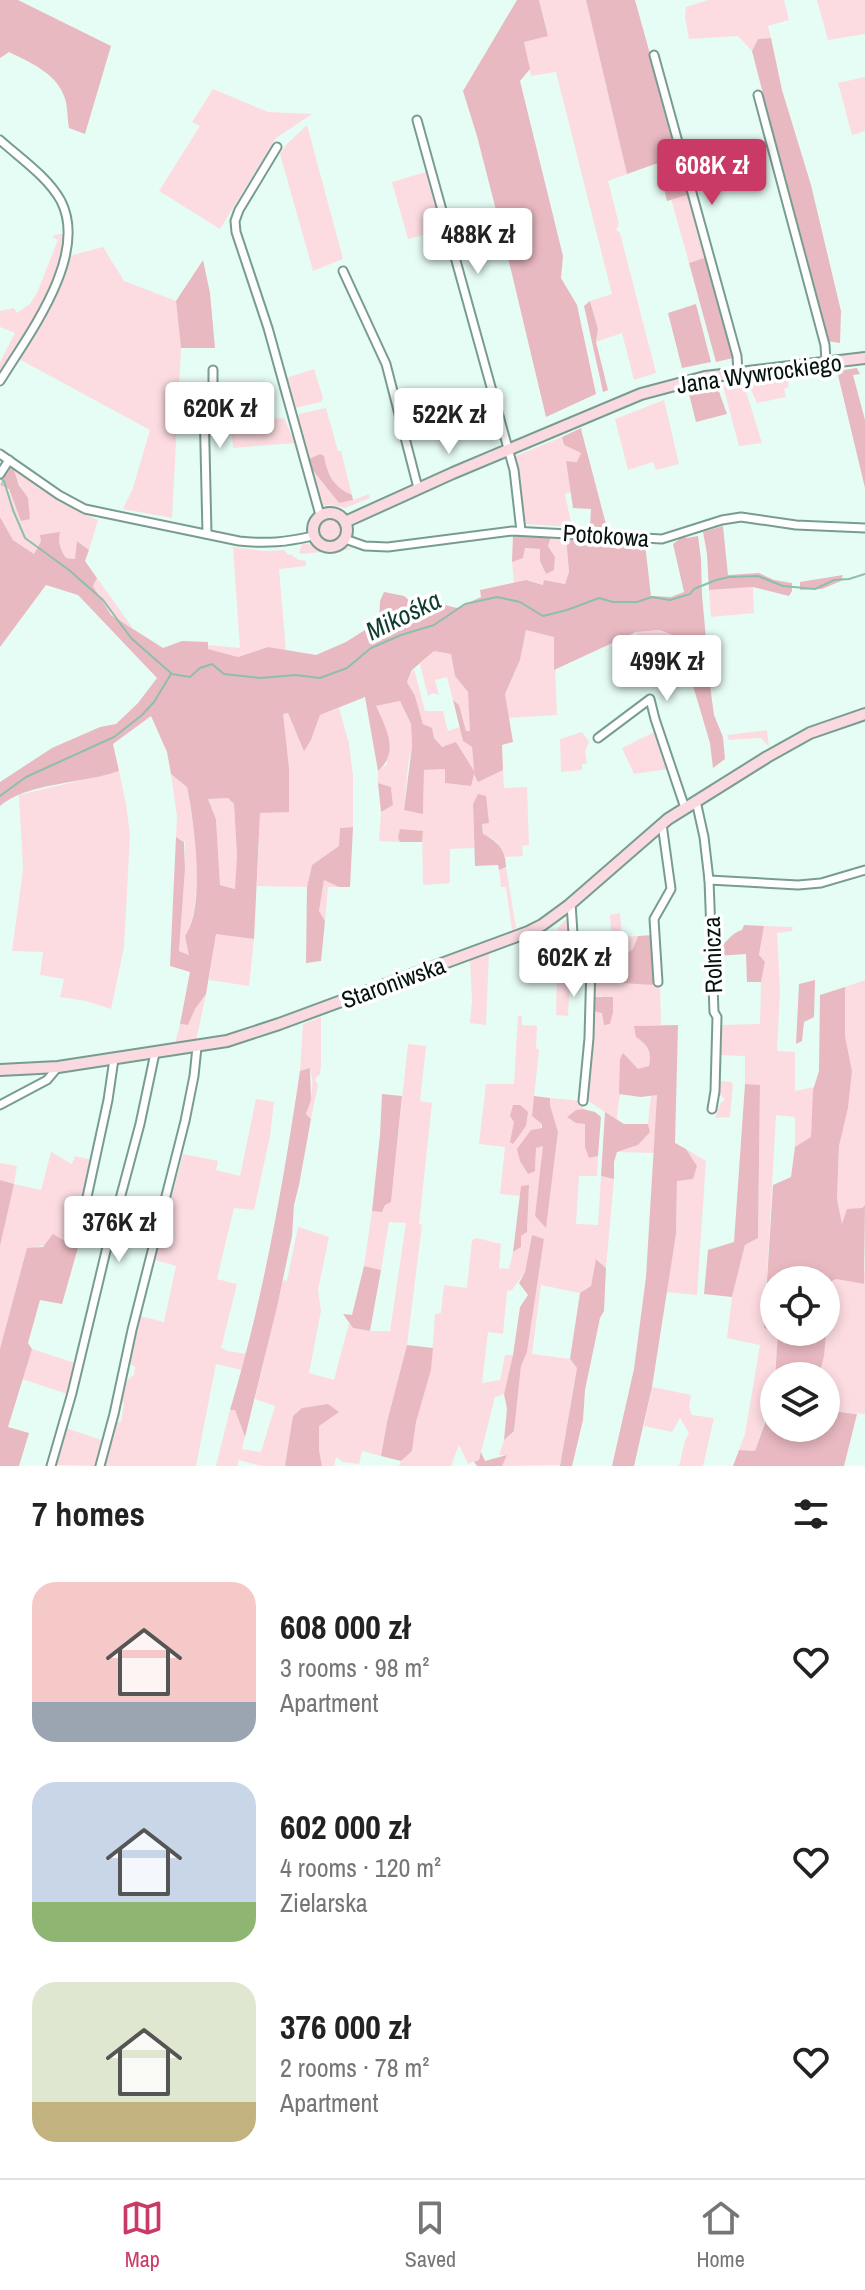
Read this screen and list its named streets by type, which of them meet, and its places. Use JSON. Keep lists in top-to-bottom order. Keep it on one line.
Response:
{"streets":{"street":["Jana Wywrockiego","Potokowa","Rolnicza","Staroniwska"]},"crossings":[["Jana Wywrockiego","Potokowa"],["Rolnicza","Staroniwska"]],"water":["Mikośka"],"page":{"price":["608K zł","488K zł","620K zł","522K zł","499K zł","602K zł","376K zł"],"heading":"7 homes","list":[{"name":"608 000 zł","note":"3 rooms · 98 m² · Apartment"},{"name":"602 000 zł","note":"4 rooms · 120 m² · Zielarska"},{"name":"376 000 zł","note":"2 rooms · 78 m² · Apartment"}],"tabs":["Map","Saved","Home"]}}
